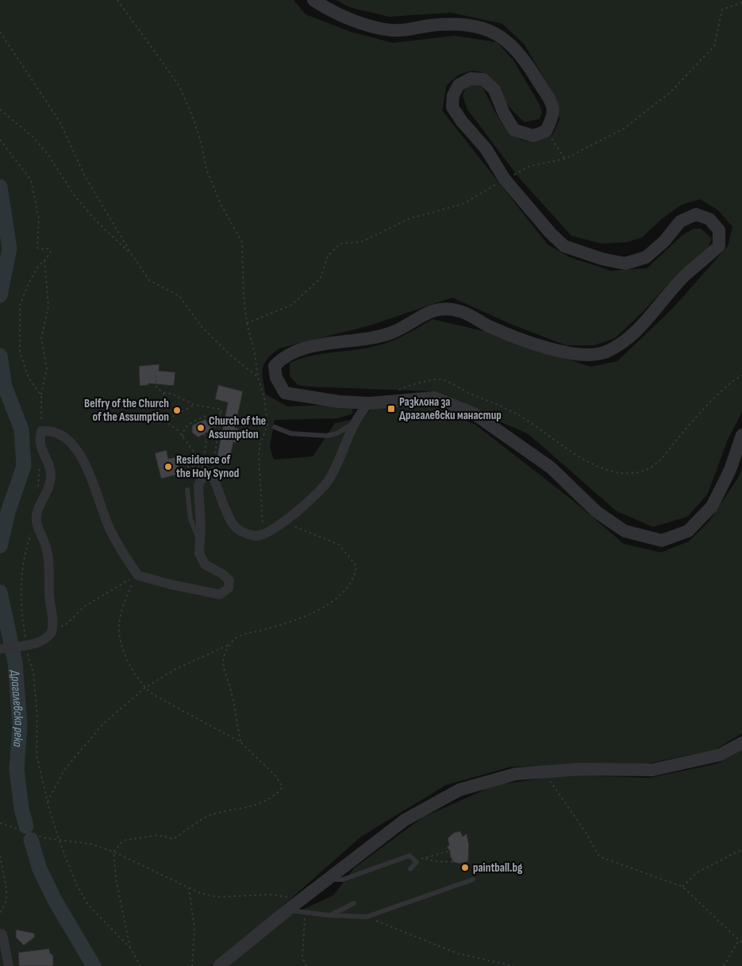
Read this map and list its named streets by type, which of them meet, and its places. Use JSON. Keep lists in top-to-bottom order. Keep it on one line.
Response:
{"water":["Драгалевска река"],"places":{"transit":["Разклона за Драгалевски манастир"],"other":["Belfry of the Church of the Assumption","Church of the Assumption","Residence of the Holy Synod","paintball.bg"]}}
